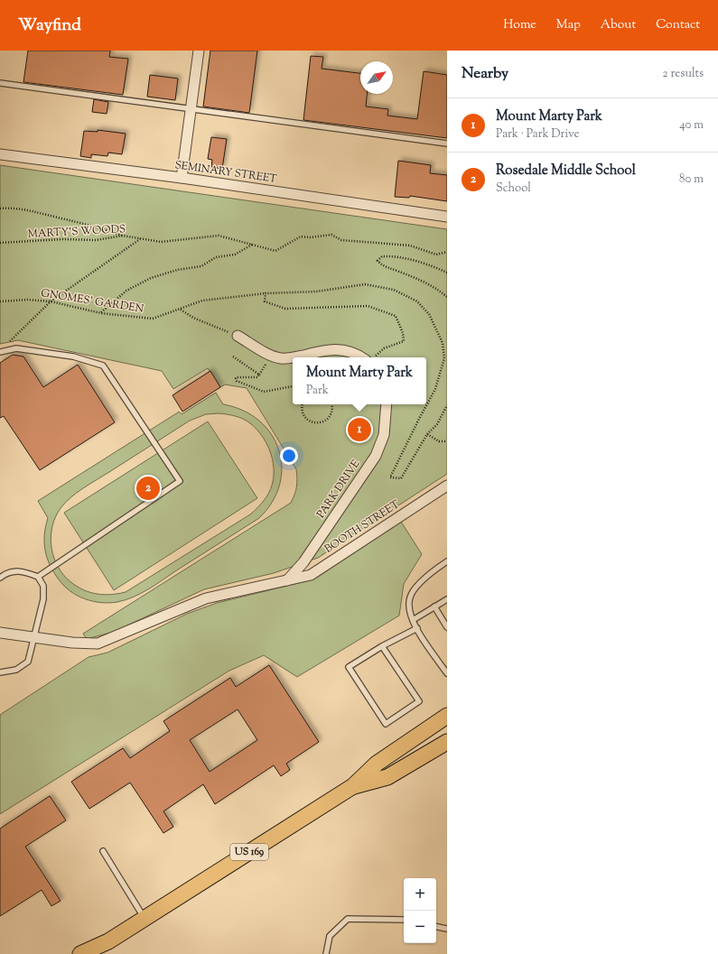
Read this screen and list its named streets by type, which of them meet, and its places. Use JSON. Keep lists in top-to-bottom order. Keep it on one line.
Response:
{"streets":{"main road":["US 169"],"street":["SEMINARY STREET","PARK DRIVE","BOOTH STREET"],"path":["MARTY'S WOODS","GNOMES' GARDEN"]},"crossings":[["PARK DRIVE","BOOTH STREET"]],"north":"top right","page":{"header":"Wayfind","nav":["Home","Map","About","Contact"],"heading":["Nearby","2 results"],"list":[{"mark":"1","name":"Mount Marty Park","note":"Park · Park Drive","value":"40 m"},{"mark":"2","name":"Rosedale Middle School","note":"School","value":"80 m"}],"popup":["Mount Marty Park","Park"],"pins":["1","2"],"map_buttons":["+","−"]}}
